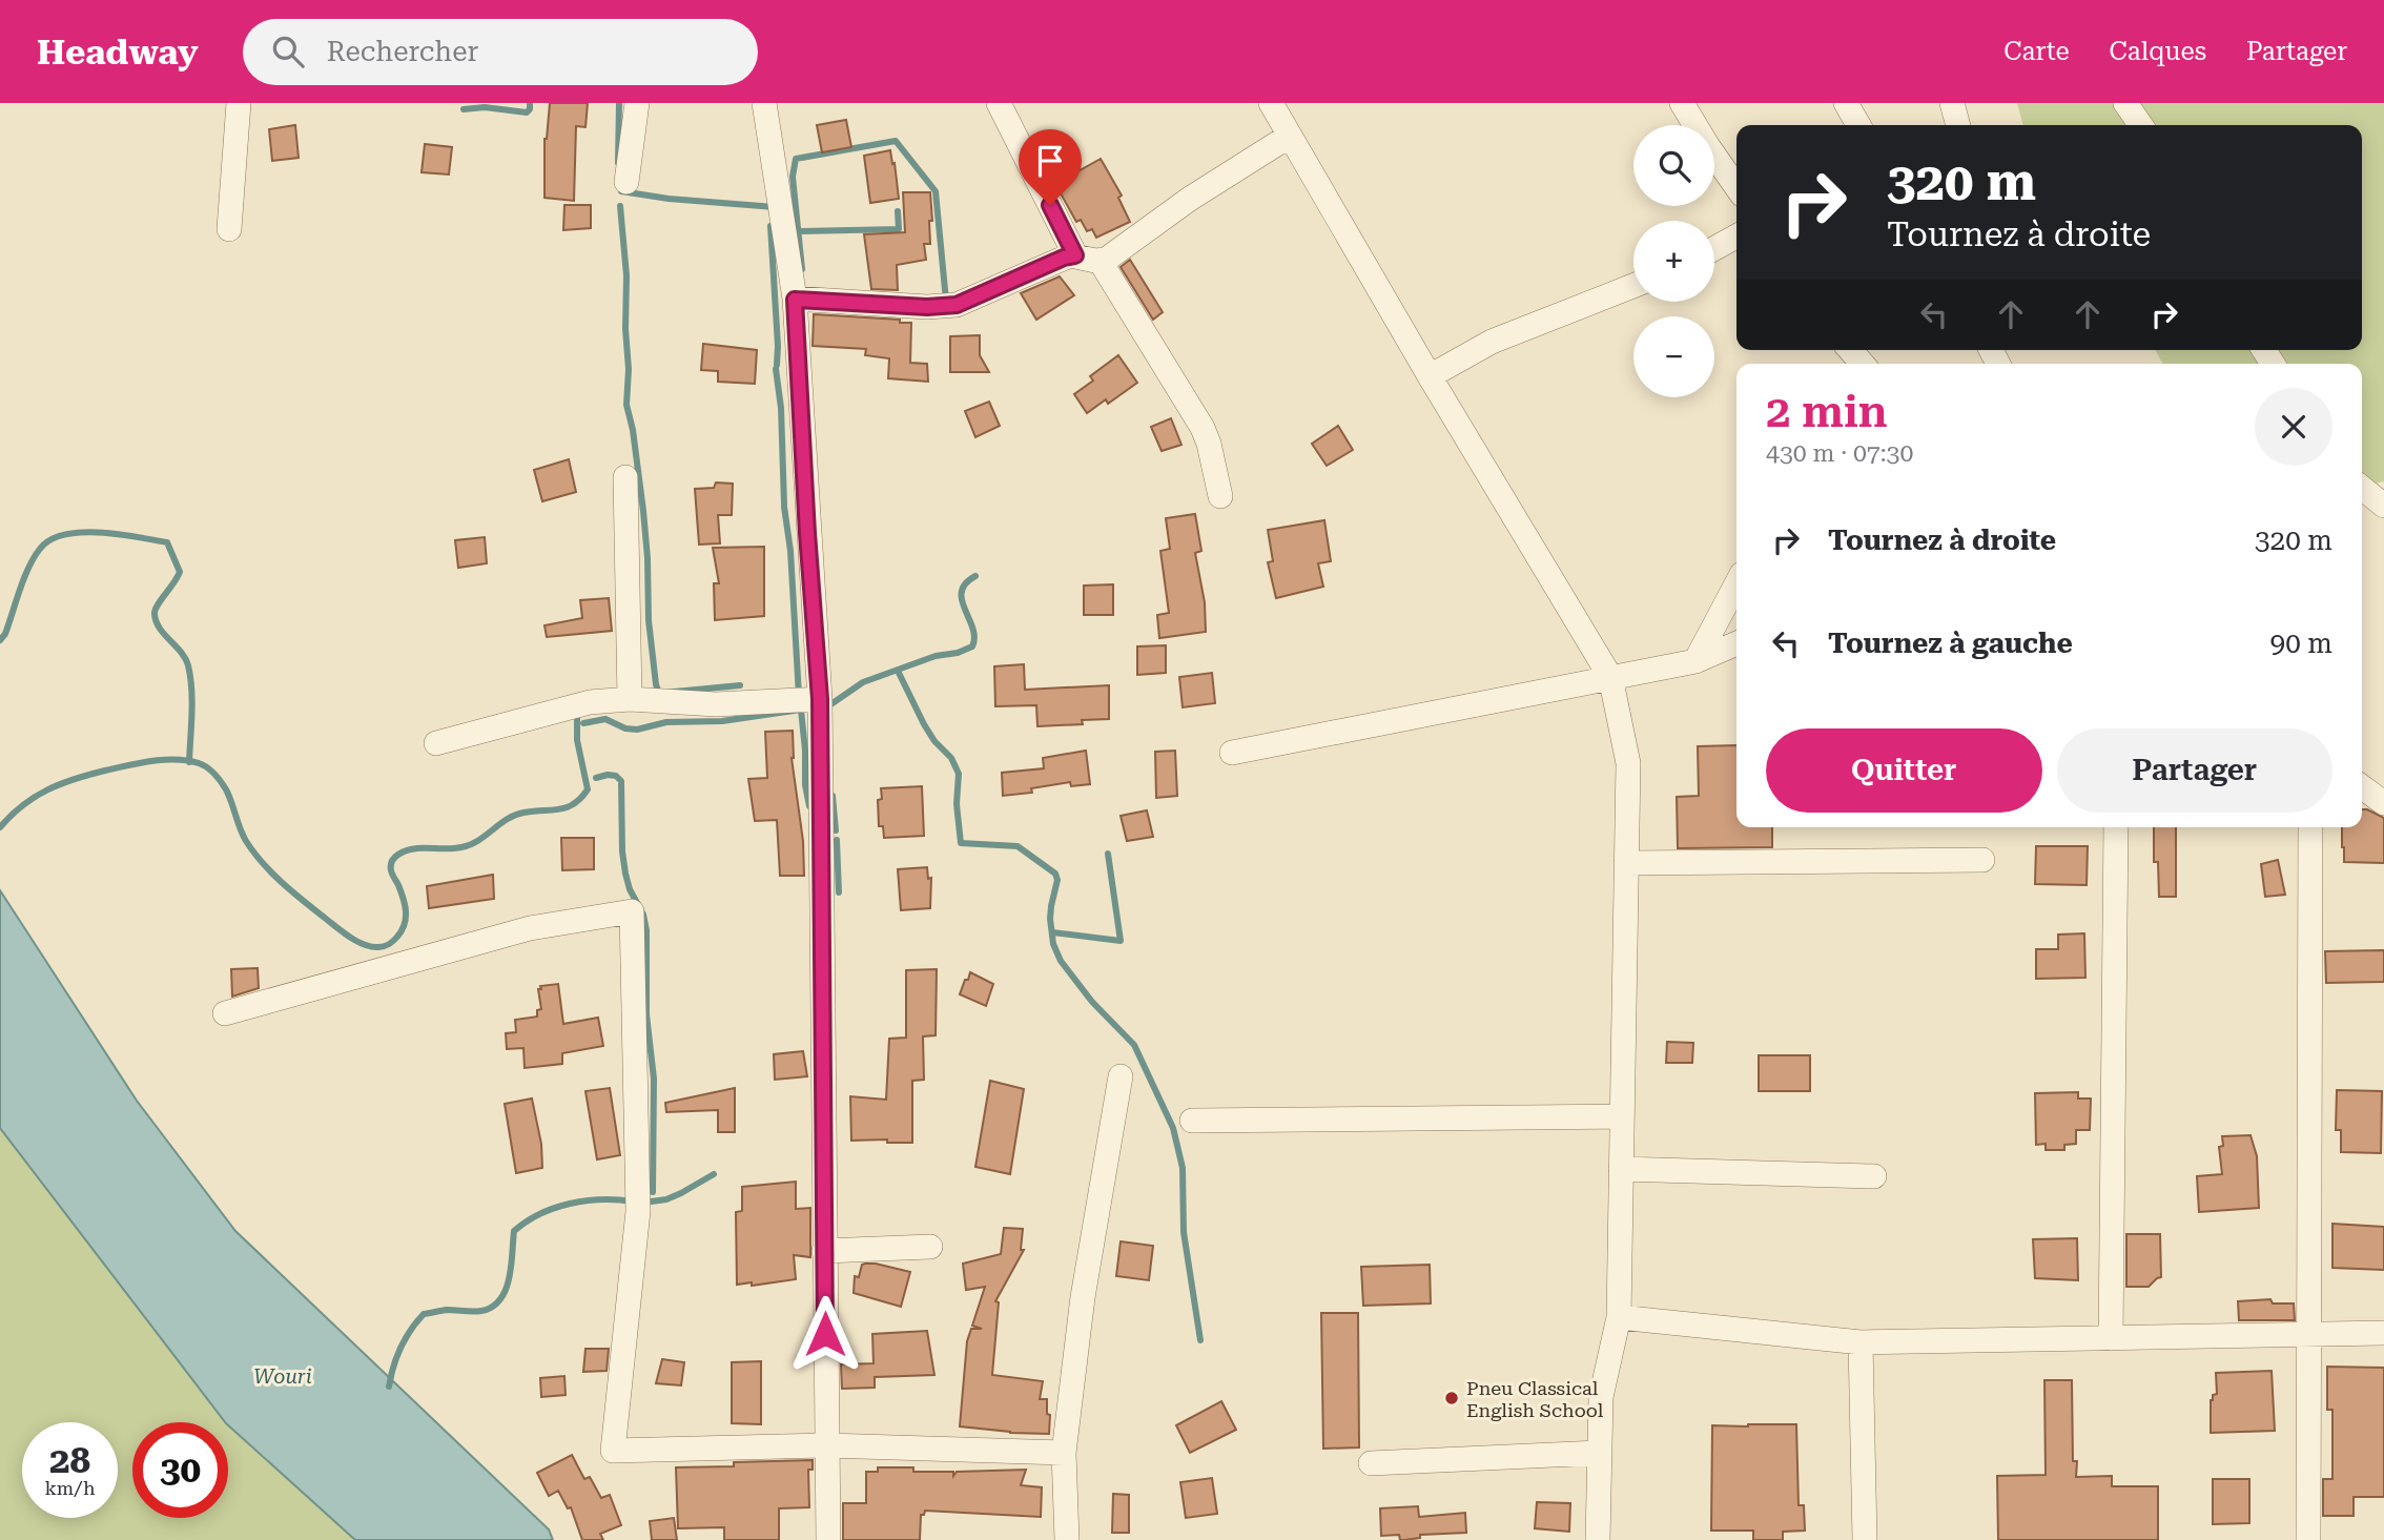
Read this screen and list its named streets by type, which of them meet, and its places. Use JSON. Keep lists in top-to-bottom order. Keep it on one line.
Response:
{"water":["Wouri"],"places":["Pneu Classical English School"],"page":{"header":"Headway","search":"Rechercher","nav":["Carte","Calques","Partager"],"map_buttons":["+","−"],"turn":["320 m","Tournez à droite"],"heading":["2 min","430 m · 07:30"],"list":[{"name":"Tournez à droite","value":"320 m"},{"name":"Tournez à gauche","value":"90 m"}],"buttons":["Quitter","Partager"],"speed":"28 km/h","limit":"30"}}
